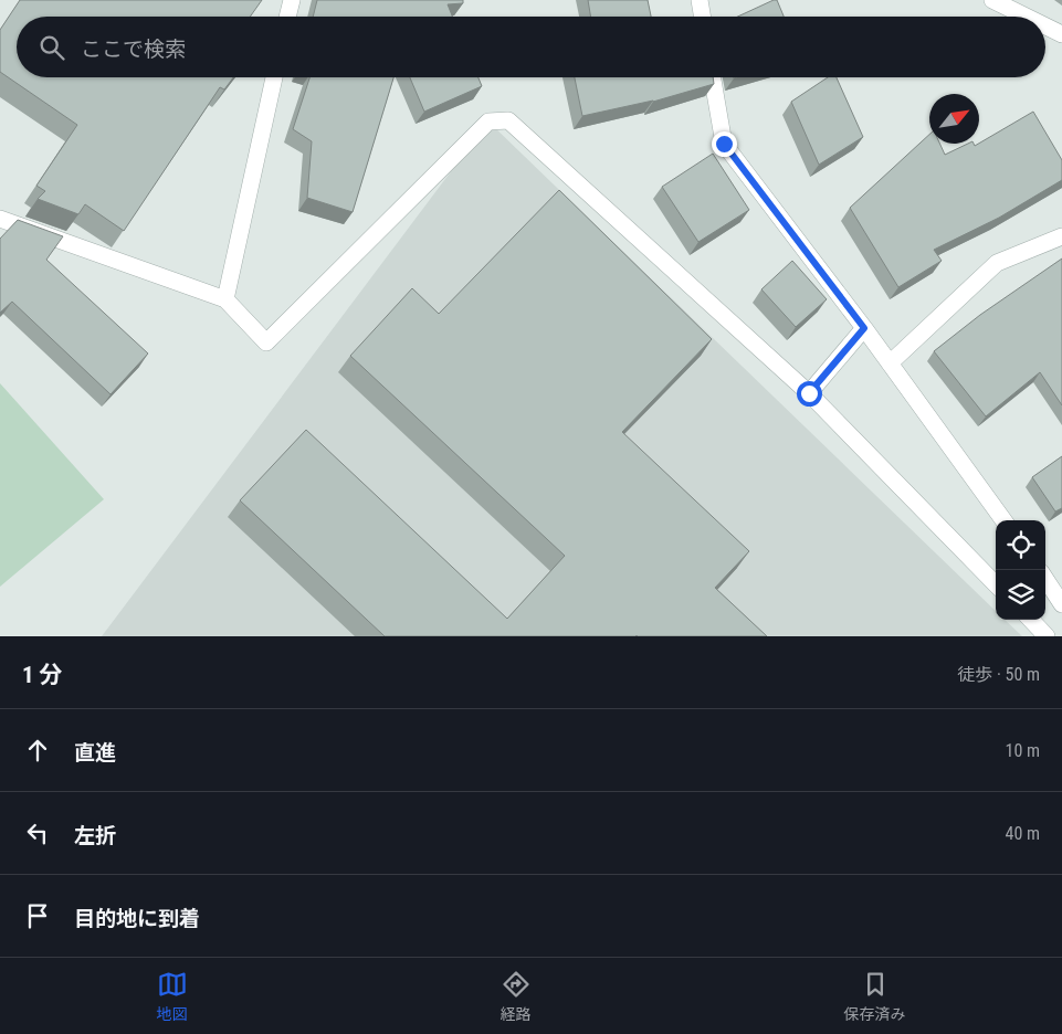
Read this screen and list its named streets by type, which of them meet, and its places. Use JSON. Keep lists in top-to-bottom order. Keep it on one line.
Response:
{"north":"top right","page":{"search":"ここで検索","heading":["1 分","徒歩 · 50 m"],"list":[["直進","10 m"],["左折","40 m"],"目的地に到着"],"nav":["地図","経路","保存済み"]}}
